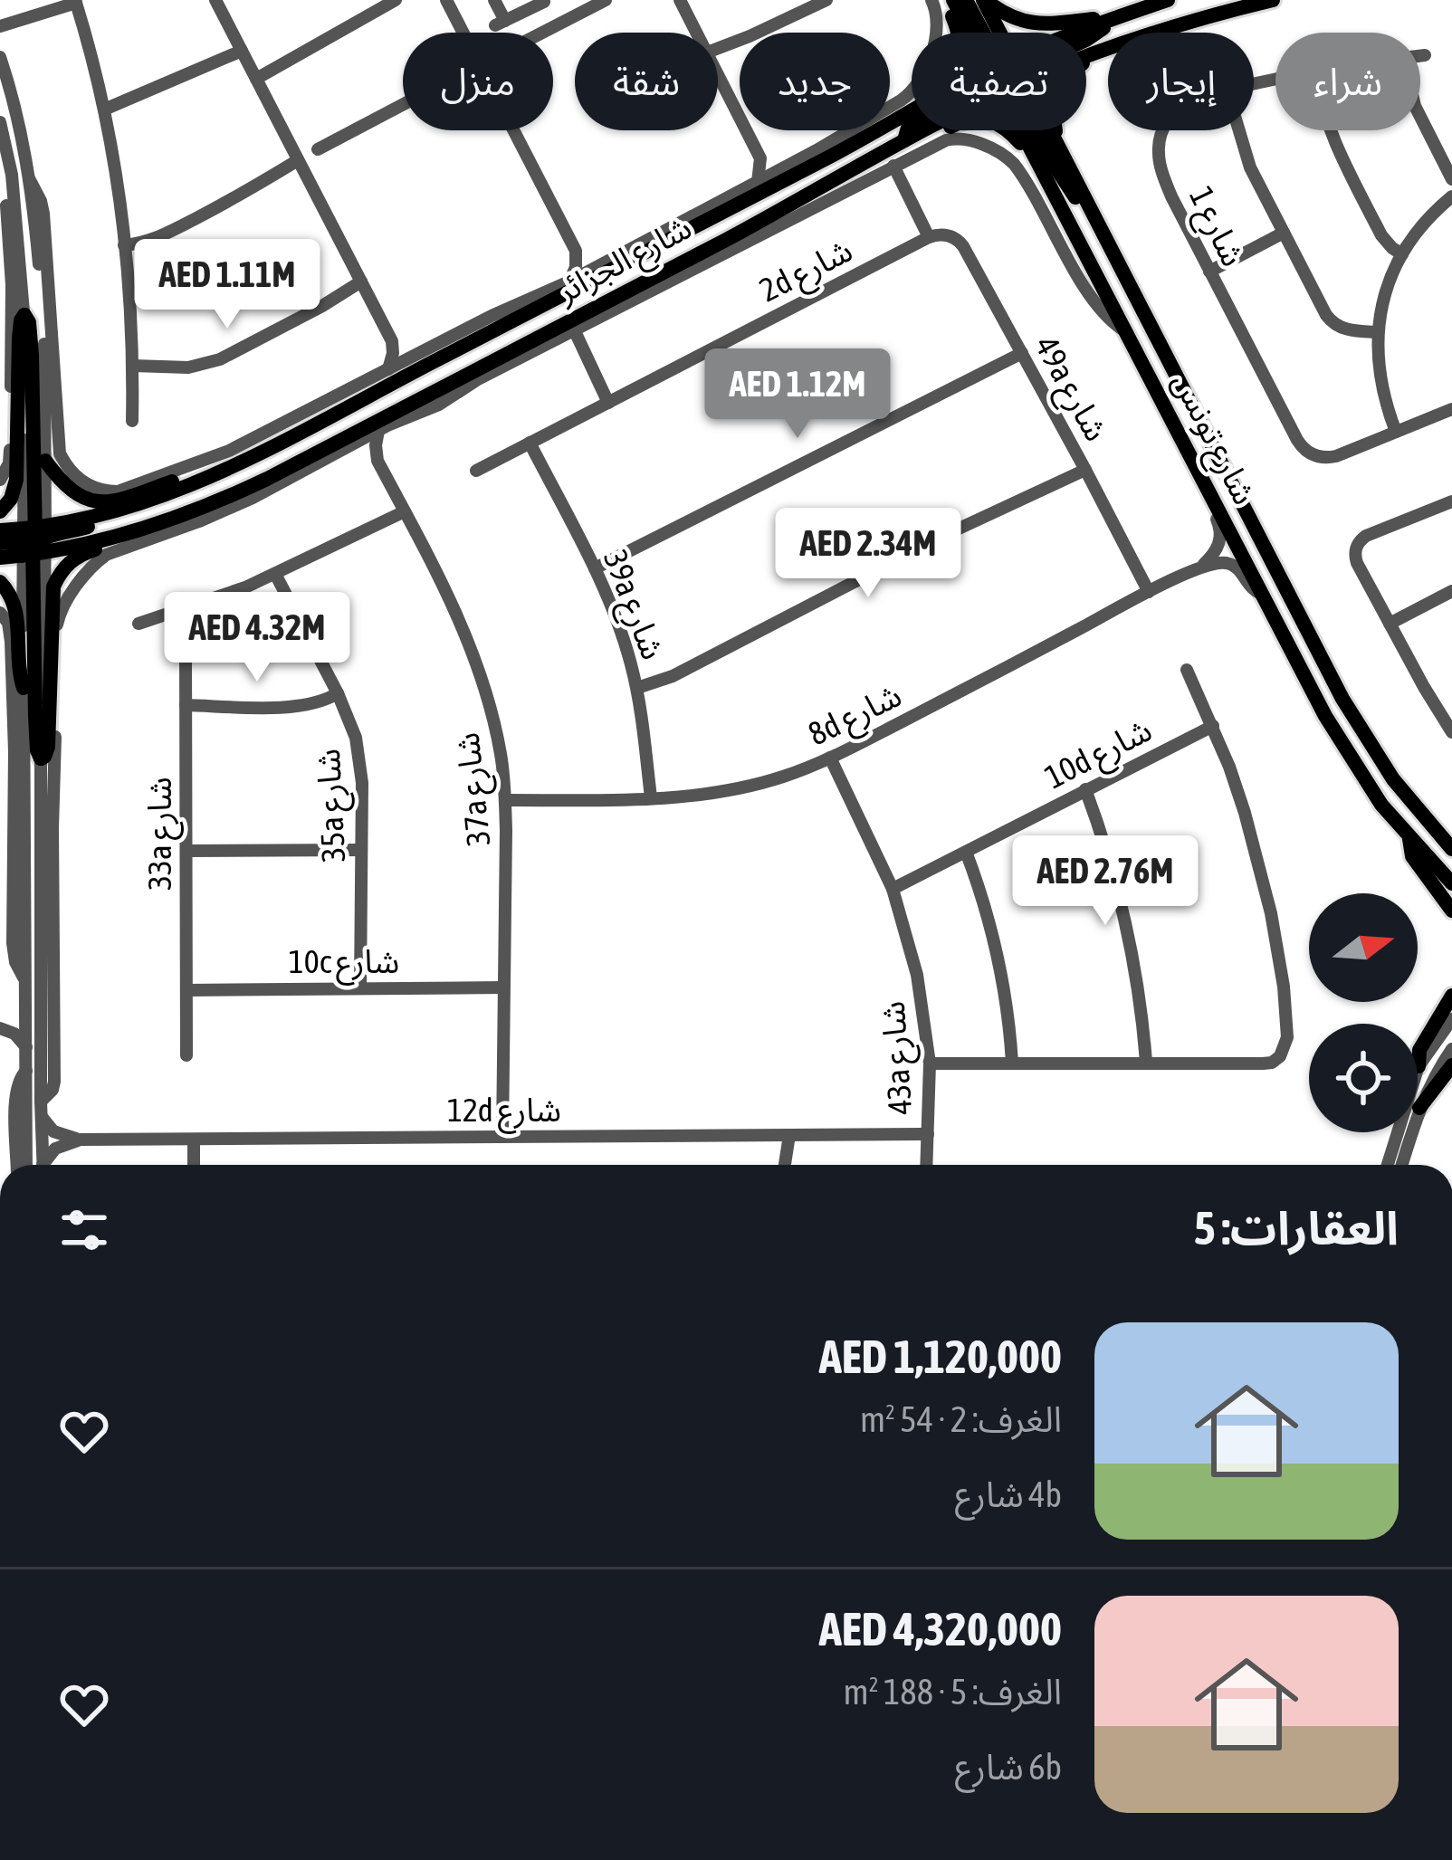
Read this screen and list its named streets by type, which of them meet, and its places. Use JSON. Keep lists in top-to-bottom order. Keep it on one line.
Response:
{"streets":{"main road":["شارع الجزائر","شارع تونس"],"street":["شارع 1","2d شارع","49a شارع","39a شارع","8d شارع","10d شارع","37a شارع","35a شارع","33a شارع","10c شارع","43a شارع","12d شارع"]},"crossings":[["2d شارع","49a شارع"],["2d شارع","39a شارع"],["49a شارع","8d شارع"],["39a شارع","8d شارع"],["8d شارع","37a شارع"],["8d شارع","43a شارع"],["10d شارع","43a شارع"],["37a شارع","10c شارع"],["37a شارع","12d شارع"],["35a شارع","10c شارع"],["33a شارع","10c شارع"],["43a شارع","12d شارع"]],"north":"right","page":{"chip":["شراء","إيجار","تصفية","جديد","شقة","منزل"],"price":["AED 1.11M","AED 1.12M","AED 2.34M","AED 4.32M","AED 2.76M"],"heading":"العقارات: 5","list":[{"name":"AED 1,120,000","note":"الغرف: 2 · 54 m² · 4b شارع"},{"name":"AED 4,320,000","note":"الغرف: 5 · 188 m² · 6b شارع"}]}}
